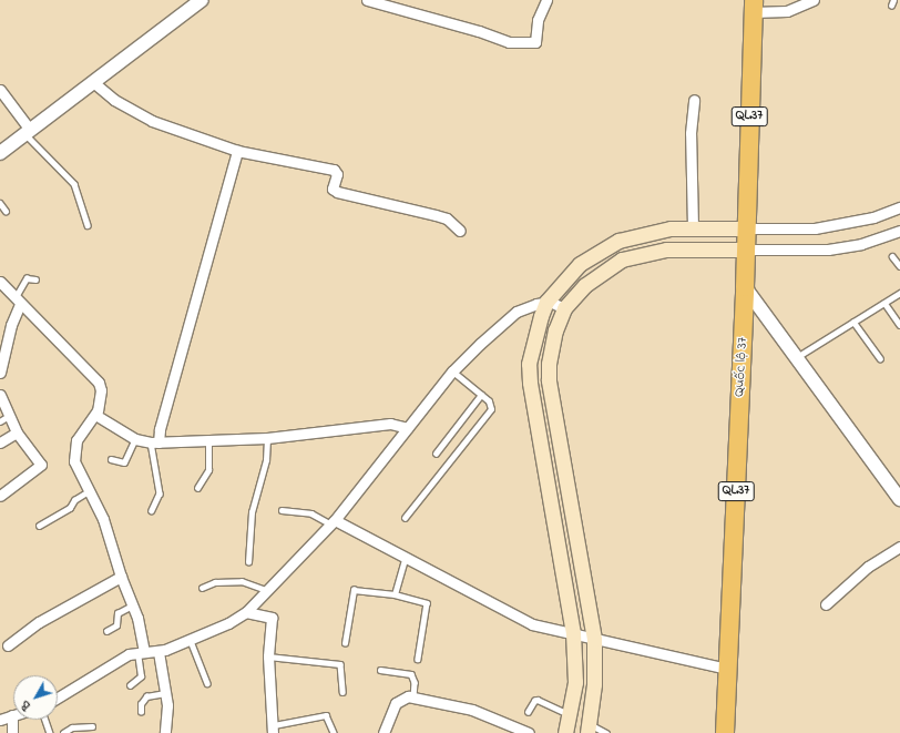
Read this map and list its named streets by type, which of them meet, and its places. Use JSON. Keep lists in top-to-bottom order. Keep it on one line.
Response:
{"streets":{"highway":["QL.37","Quốc lộ 37"]},"north":"bottom left"}
